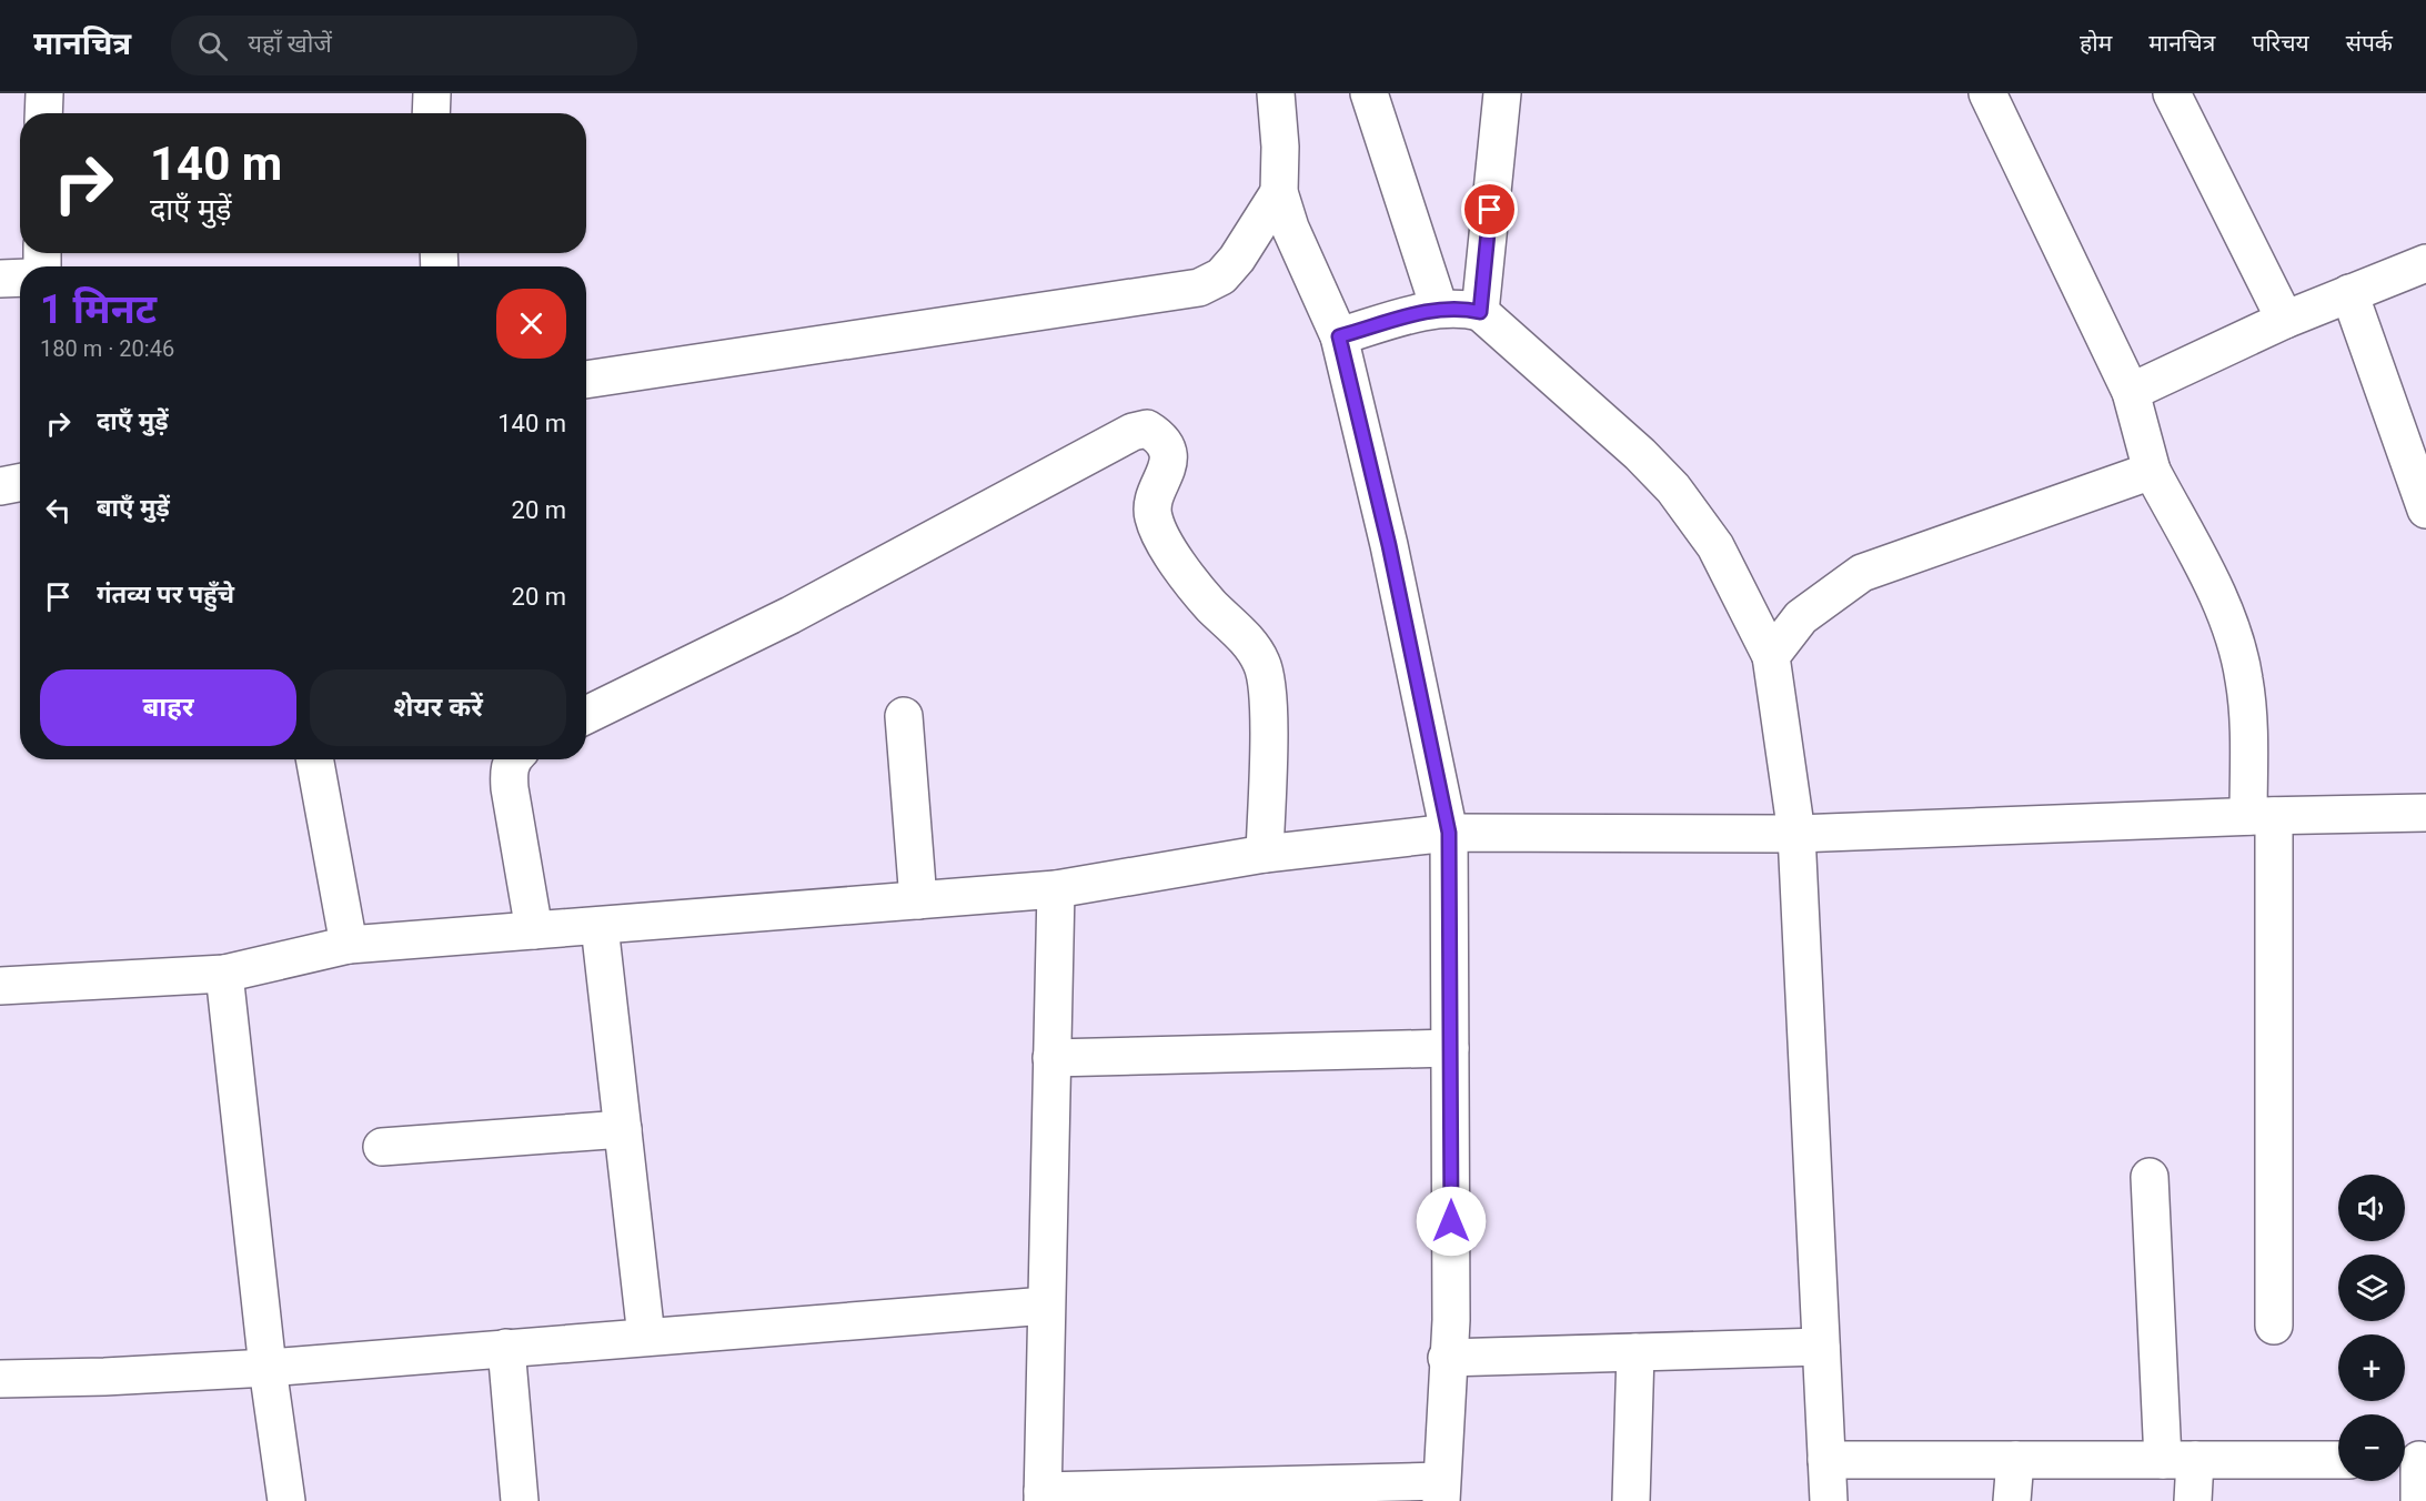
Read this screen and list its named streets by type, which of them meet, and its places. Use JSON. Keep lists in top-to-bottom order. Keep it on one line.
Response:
{"page":{"header":"मानचित्र","search":"यहाँ खोजें","nav":["होम","मानचित्र","परिचय","संपर्क"],"turn":["140 m","दाएँ मुड़ें"],"heading":["1 मिनट","180 m · 20:46"],"list":[{"name":"दाएँ मुड़ें","value":"140 m"},{"name":"बाएँ मुड़ें","value":"20 m"},{"name":"गंतव्य पर पहुँचे","value":"20 m"}],"buttons":["बाहर","शेयर करें"],"map_buttons":["+","−"]}}
